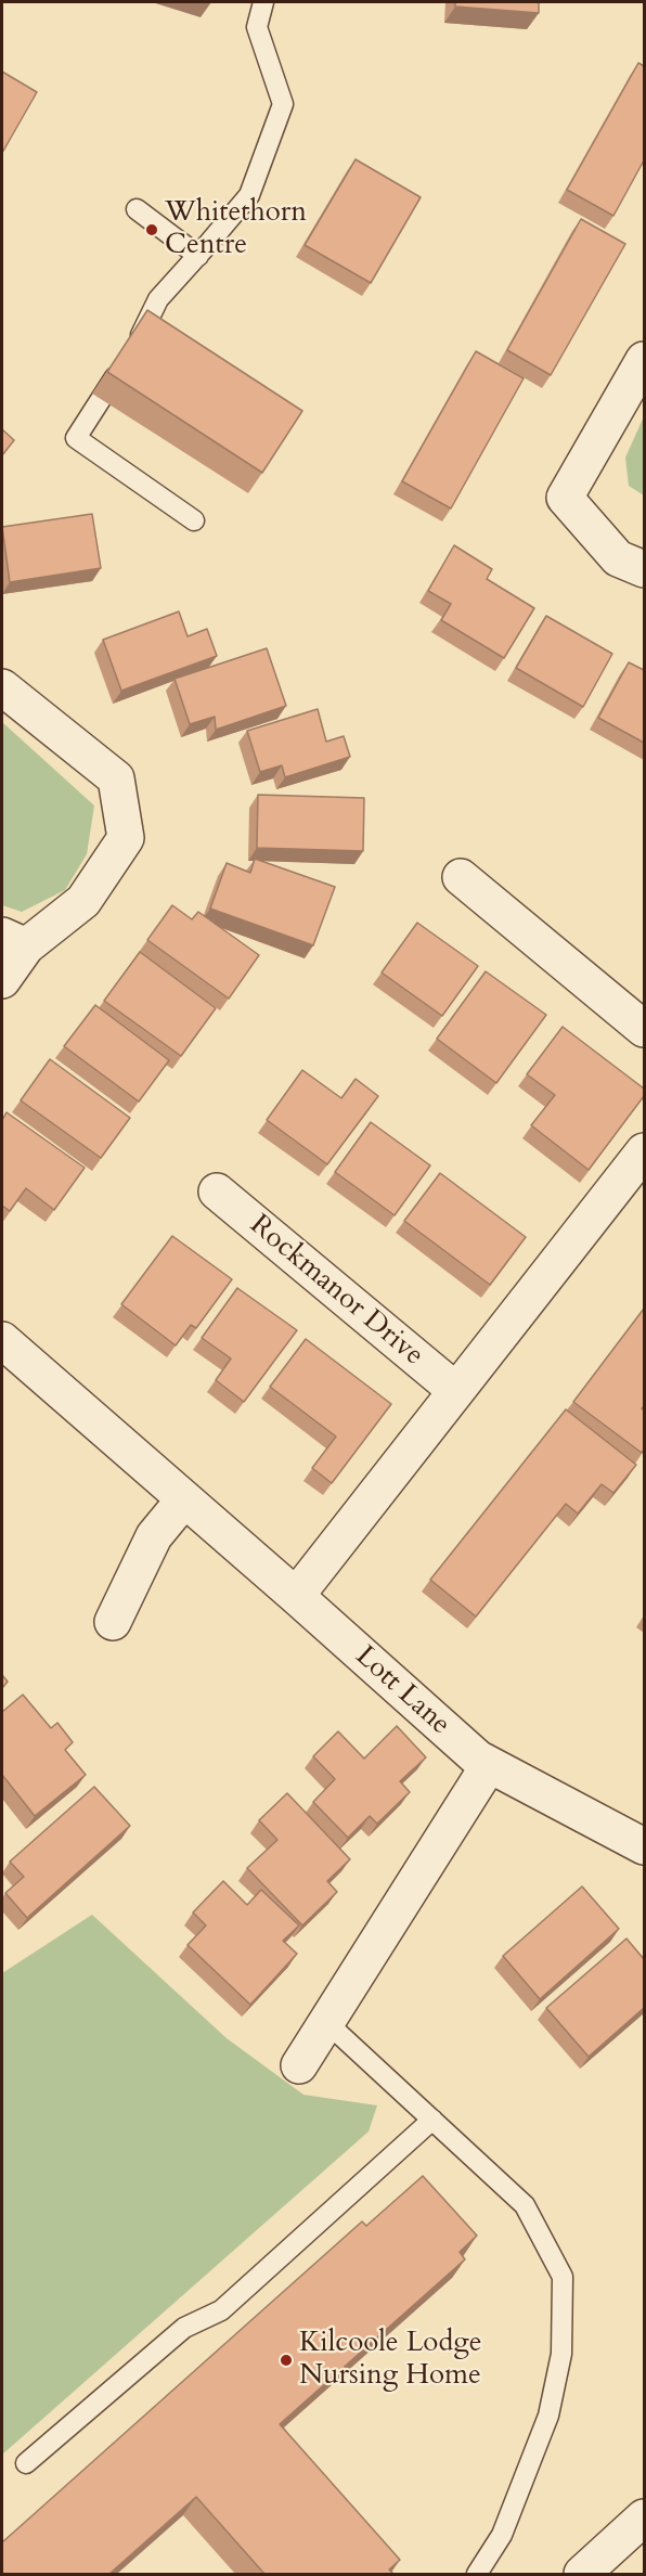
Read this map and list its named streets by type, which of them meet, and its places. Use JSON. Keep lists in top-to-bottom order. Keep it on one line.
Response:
{"streets":{"street":["Rockmanor Drive","Lott Lane"]},"places":["Whitethorn Centre","Kilcoole Lodge Nursing Home"]}
